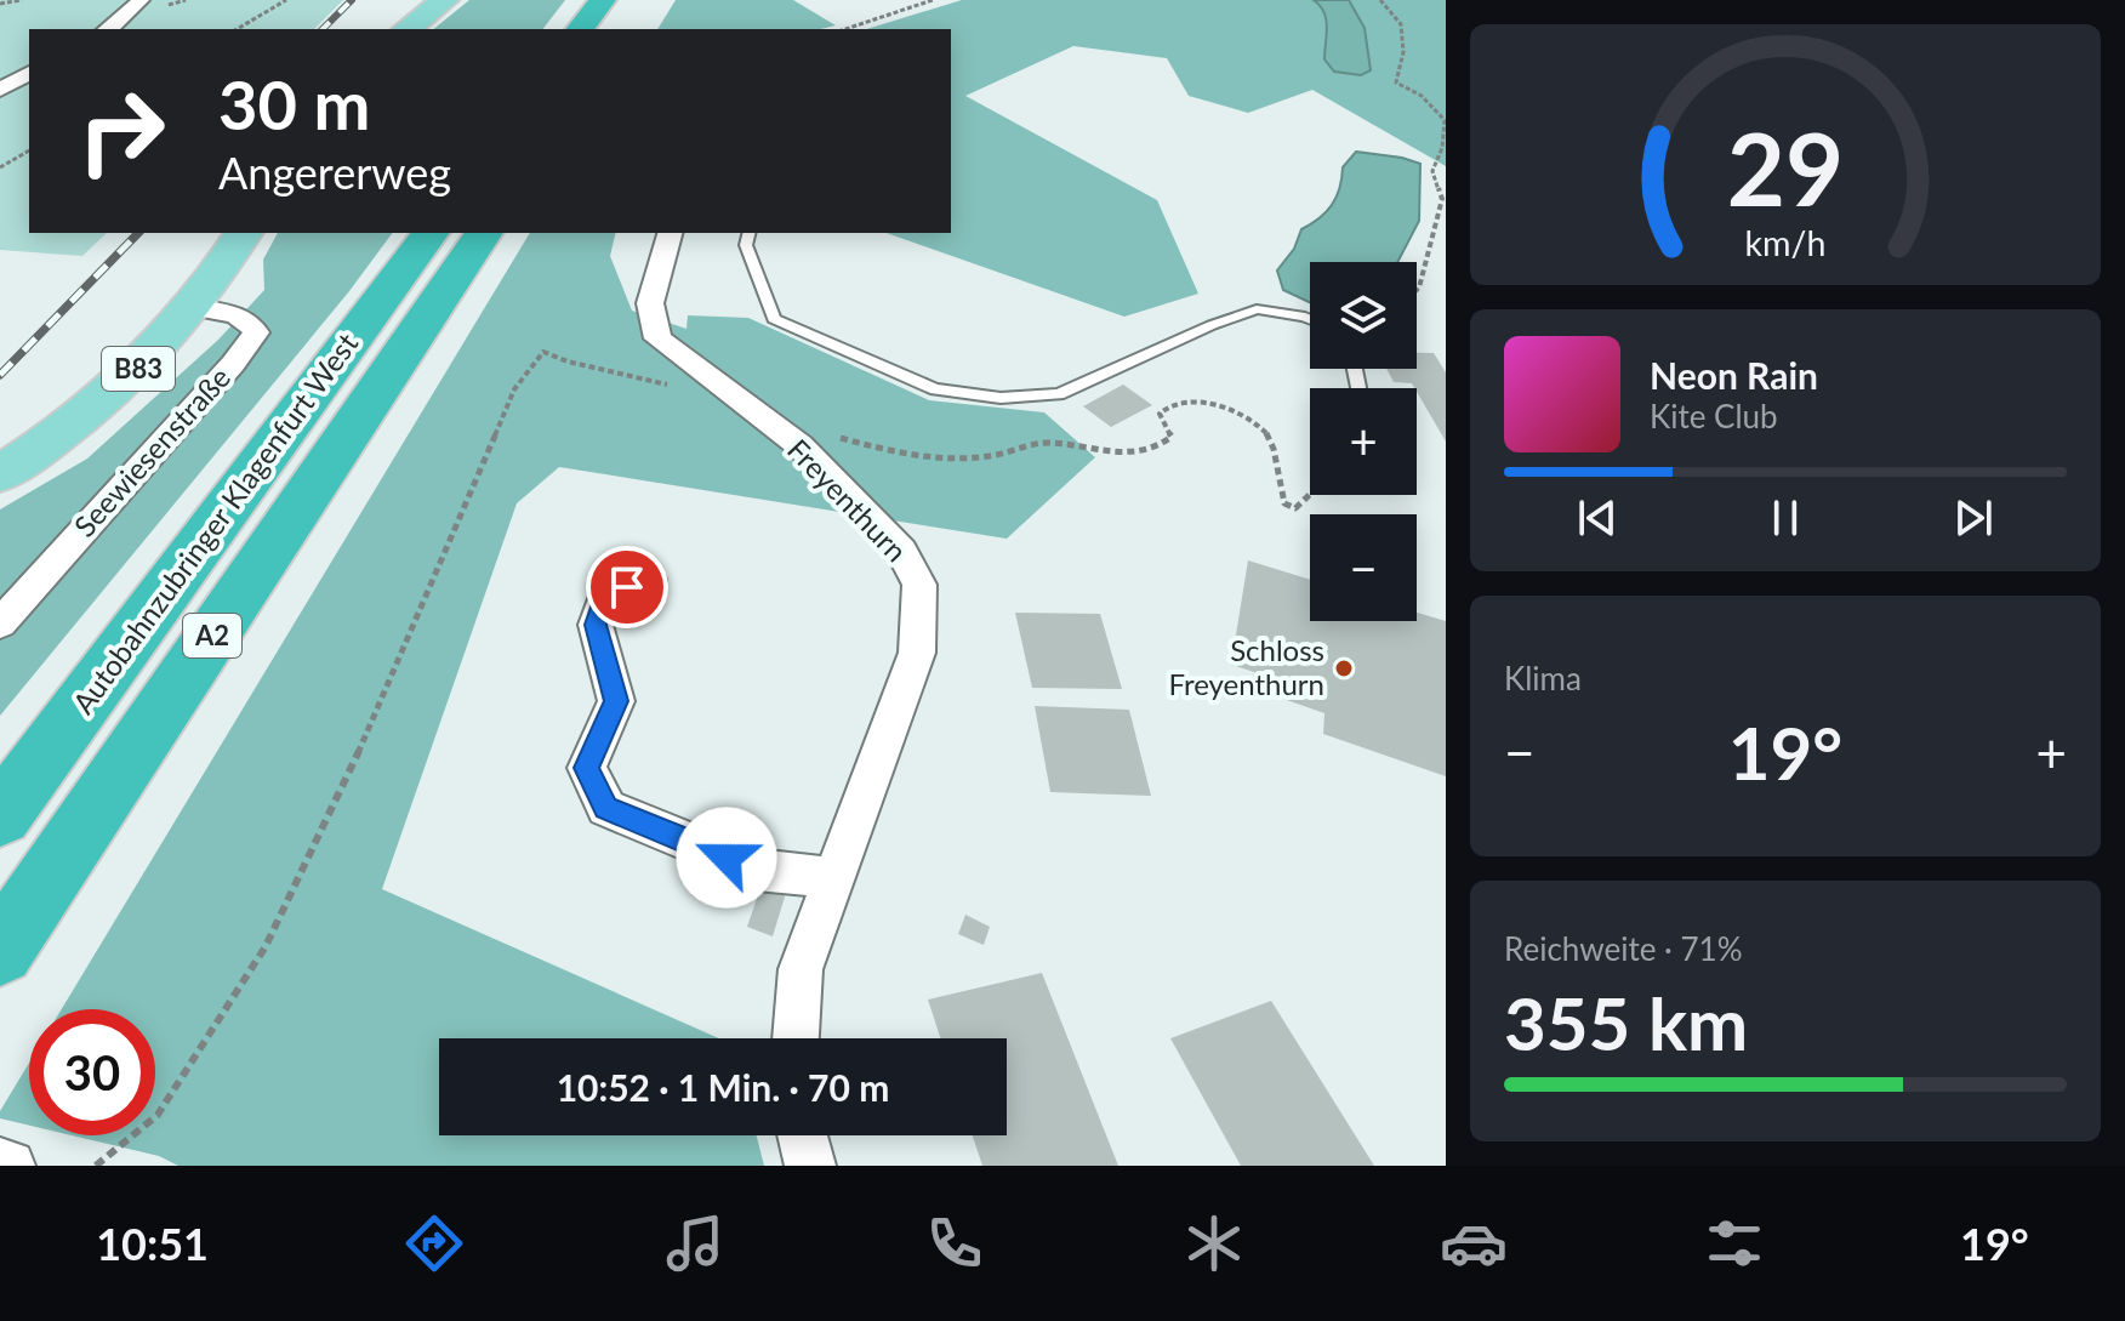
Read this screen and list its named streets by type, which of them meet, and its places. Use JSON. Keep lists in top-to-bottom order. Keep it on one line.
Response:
{"streets":{"highway":["Autobahnzubringer Klagenfurt West","A2"],"main road":["B83"],"street":["Seewiesenstraße","Freyenthurn"]},"crossings":[["B83","Seewiesenstraße"]],"places":["Schloss Freyenthurn"],"page":{"turn":["30 m","Angererweg"],"map_buttons":["+","−"],"song":["Neon Rain","Kite Club"],"tile":["Klima",["Reichweite · 71%","355 km"]],"heat":["−","19°","+"],"limit":"30","trip":"10:52 · 1 Min. · 70 m","tabs":["10:51","19°"],"gauge":["29","km/h"]}}
